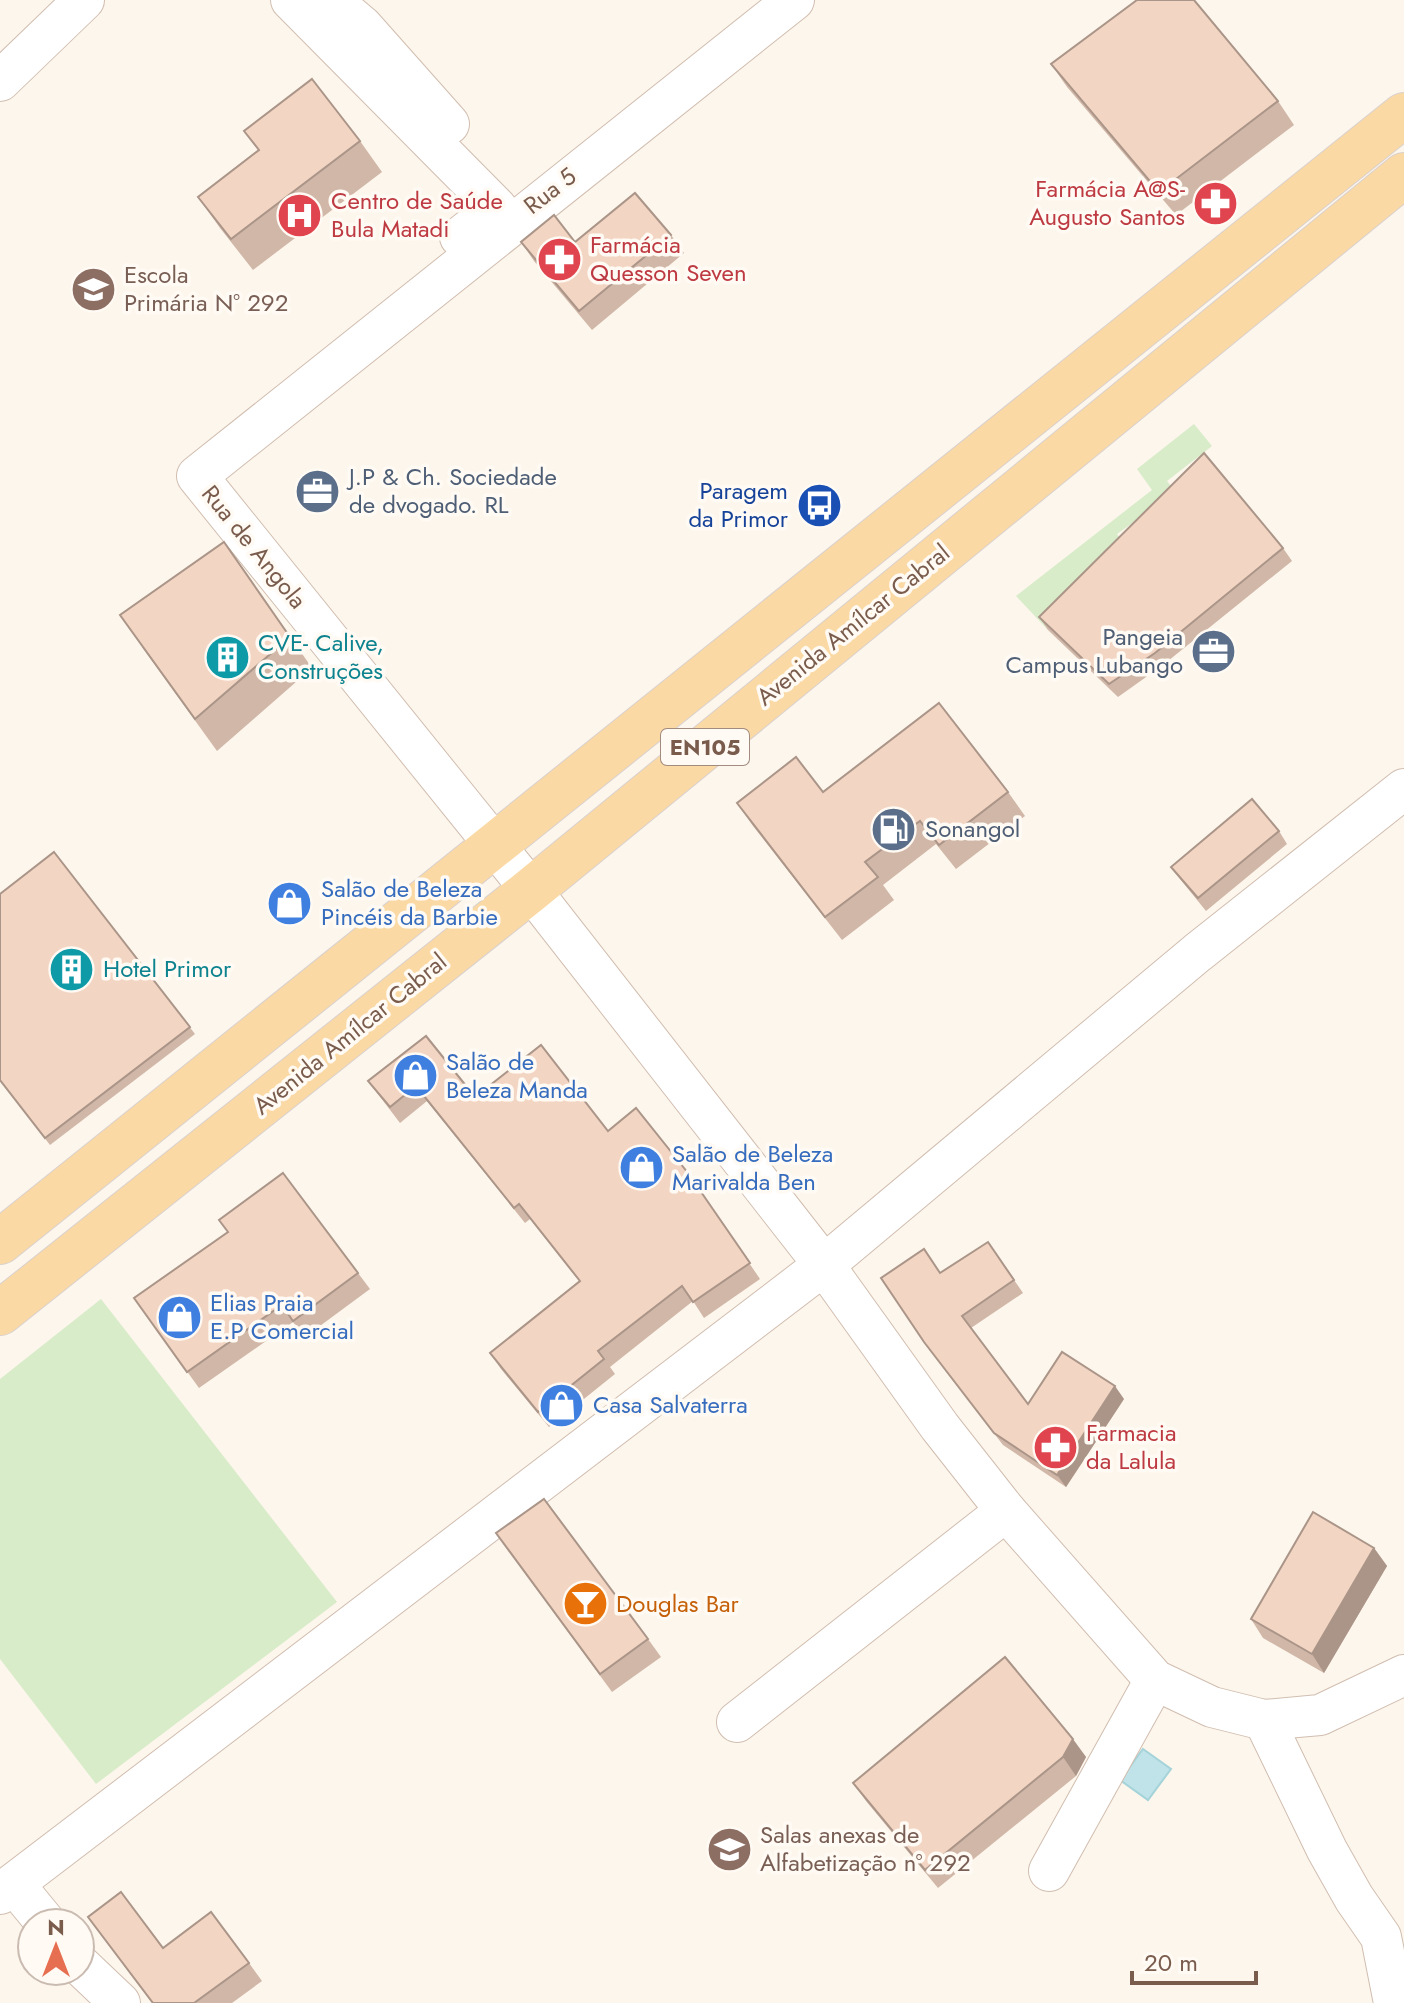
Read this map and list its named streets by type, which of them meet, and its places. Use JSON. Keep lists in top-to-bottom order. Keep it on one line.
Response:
{"streets":{"main road":["Avenida Amílcar Cabral","EN105"],"street":["Rua 5","Rua de Angola"]},"crossings":[["Rua 5","Rua de Angola"],["Rua de Angola","Avenida Amílcar Cabral"],["Rua de Angola","EN105"]],"places":{"pharmacy":["Farmácia A@S- Augusto Santos","Farmácia Quesson Seven","Farmacia da Lalula"],"hospital":["Centro de Saúde Bula Matadi"],"school or university":["Escola Primária Nº 292","Salas anexas de Alfabetização nº 292"],"office":["J.P & Ch. Sociedade de dvogado. RL","Pangeia Campus Lubango"],"bus stop":["Paragem da Primor"],"building":["CVE- Calive, Construções","Hotel Primor"],"fuel station":["Sonangol"],"shop":["Salão de Beleza Pincéis da Barbie","Salão de Beleza Manda","Salão de Beleza Marivalda Ben","Elias Praia E.P Comercial","Casa Salvaterra"],"bar":["Douglas Bar"]},"scale_bar":"20 m","north":"top"}
